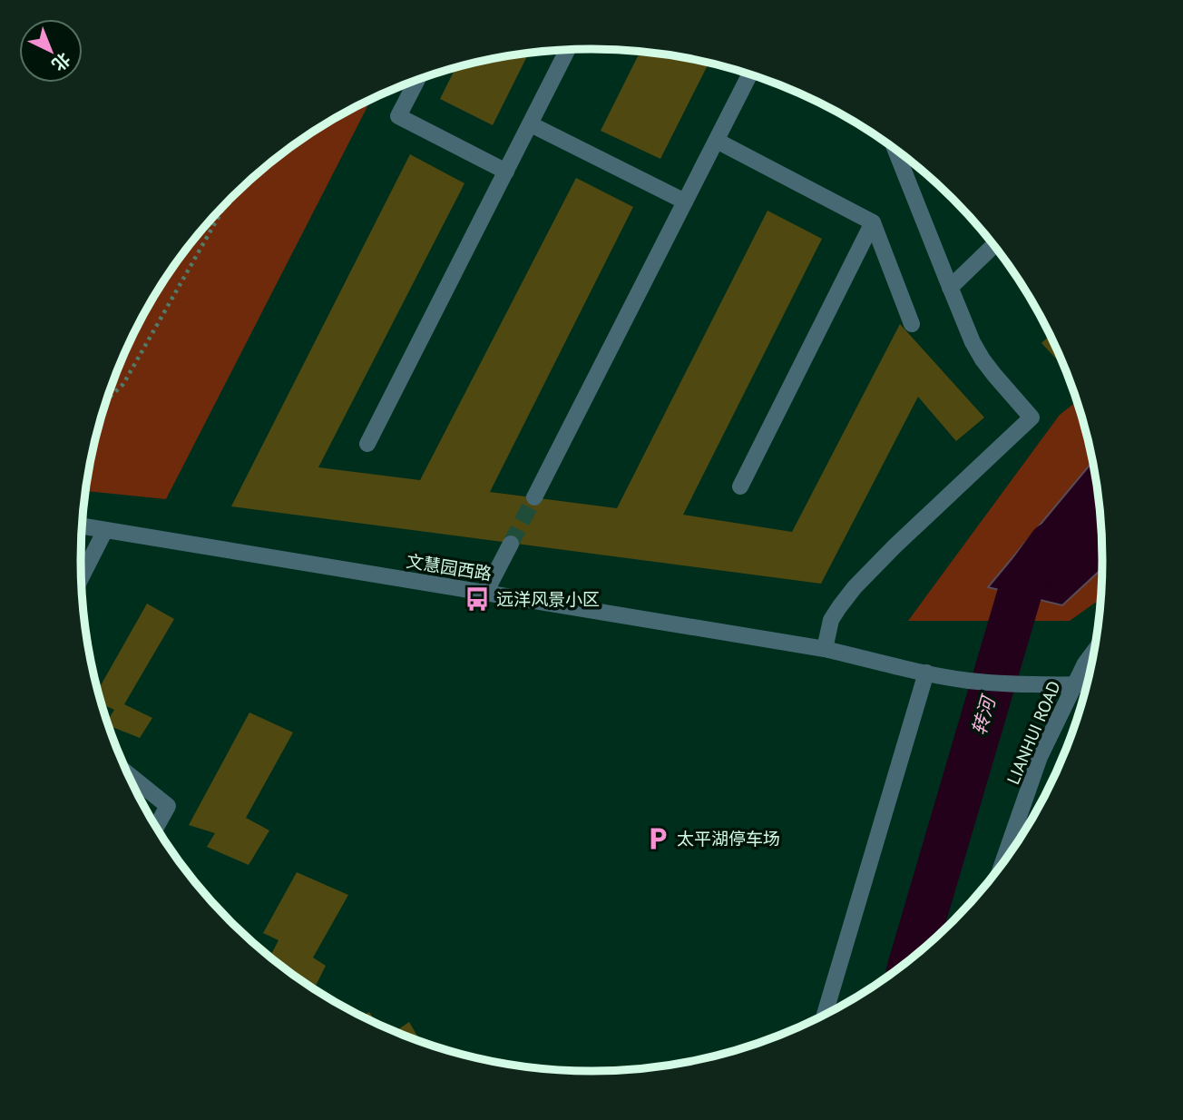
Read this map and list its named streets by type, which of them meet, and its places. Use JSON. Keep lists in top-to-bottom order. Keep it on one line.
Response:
{"streets":{"street":["文慧园西路","LIANHUI ROAD"]},"crossings":[["文慧园西路","LIANHUI ROAD"]],"water":["转河"],"places":{"bus stop":["远洋风景小区"],"parking":["太平湖停车场"]},"north":"bottom right"}
